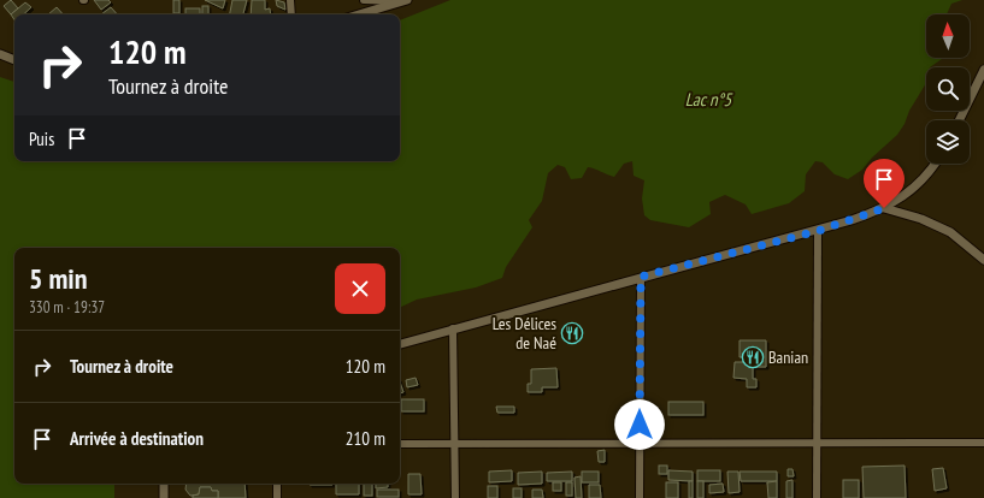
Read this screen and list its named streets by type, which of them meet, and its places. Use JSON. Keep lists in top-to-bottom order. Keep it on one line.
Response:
{"water":["Lac n°5"],"places":{"restaurant":["Les Délices de Naé","Banian"]},"north":"top","page":{"turn":["120 m","Tournez à droite"],"then":"Puis","heading":["5 min","330 m · 19:37"],"list":[{"name":"Tournez à droite","value":"120 m"},{"name":"Arrivée à destination","value":"210 m"}]}}
